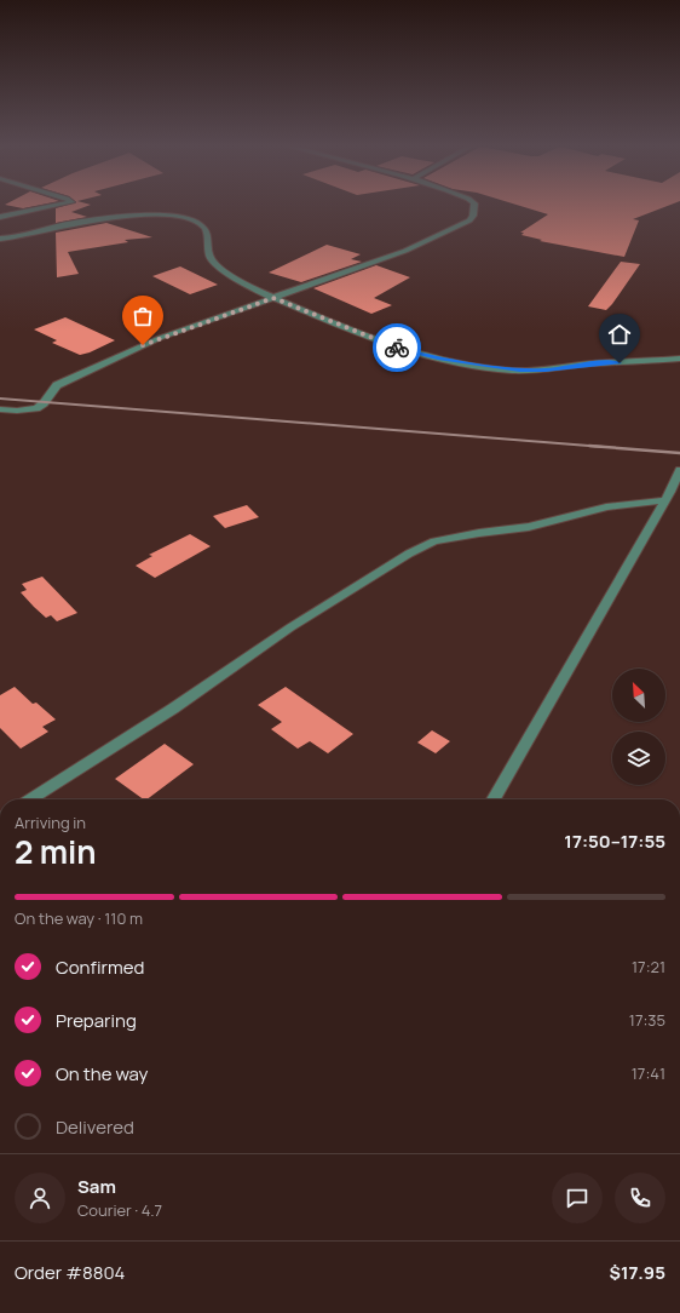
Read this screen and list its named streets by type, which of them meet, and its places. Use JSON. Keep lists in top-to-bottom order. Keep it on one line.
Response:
{"north":"top left","page":{"heading":["2 min","Arriving in","17:50–17:55"],"panel":["Sam","Courier · 4.7","Order #8804","$17.95"],"bar":"On the way · 110 m","list":[["Confirmed","17:21"],["Preparing","17:35"],["On the way","17:41"],"Delivered"]}}
